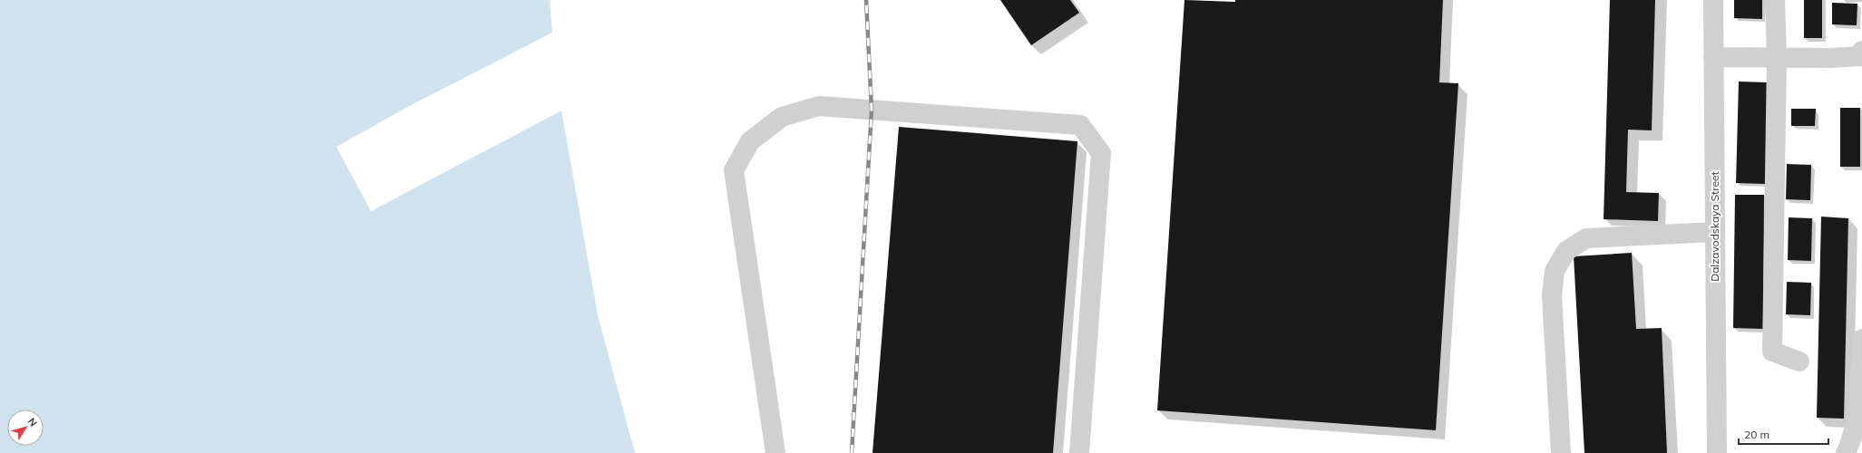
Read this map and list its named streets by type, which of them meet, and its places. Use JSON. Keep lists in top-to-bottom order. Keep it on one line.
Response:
{"streets":{"street":["Dalzavodskaya Street"]},"scale_bar":"20 m","north":"top right"}
